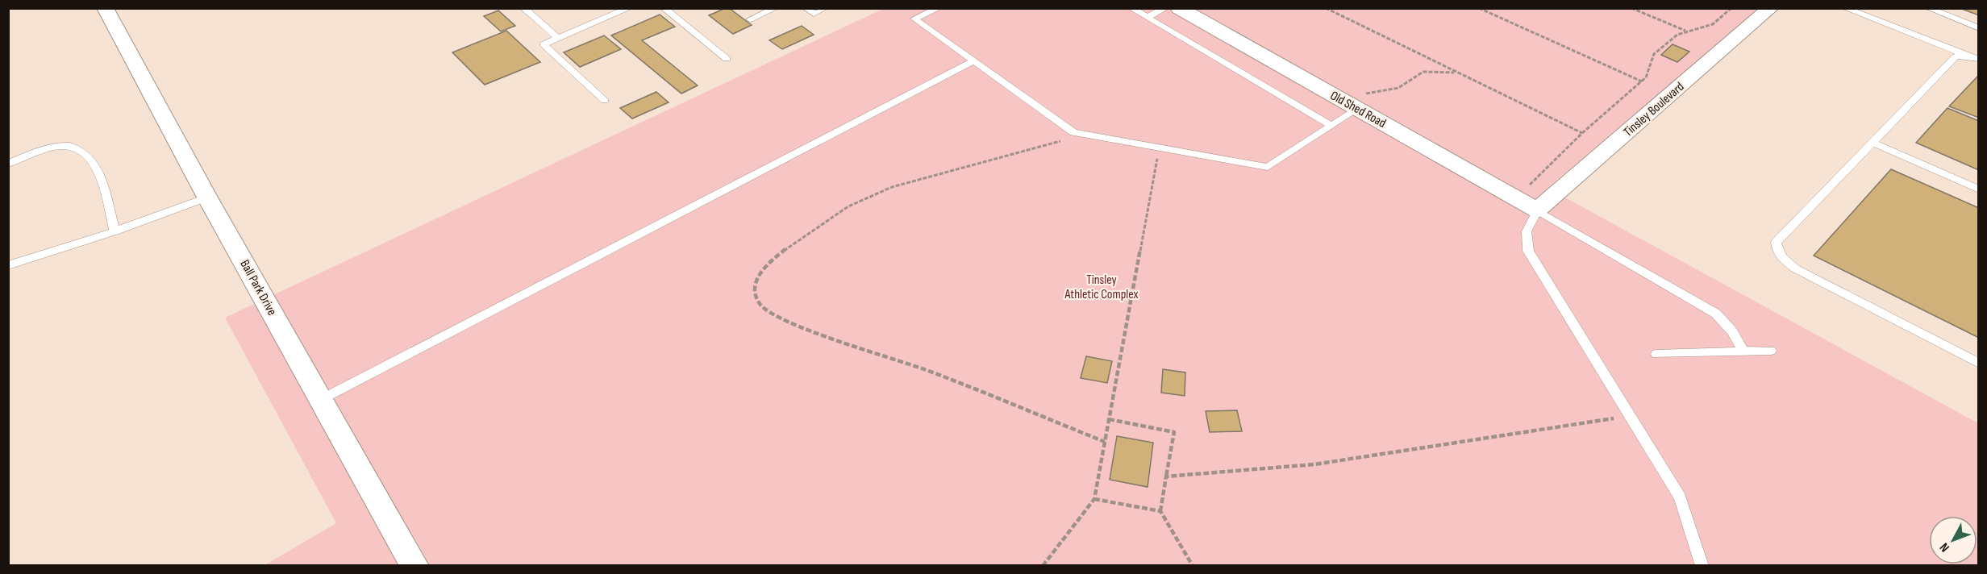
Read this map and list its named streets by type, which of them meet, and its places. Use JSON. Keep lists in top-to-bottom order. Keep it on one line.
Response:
{"streets":{"street":["Old Shed Road","Tinsley Boulevard","Ball Park Drive"]},"crossings":[["Old Shed Road","Tinsley Boulevard"]],"parks":["Tinsley Athletic Complex"],"north":"bottom left"}
